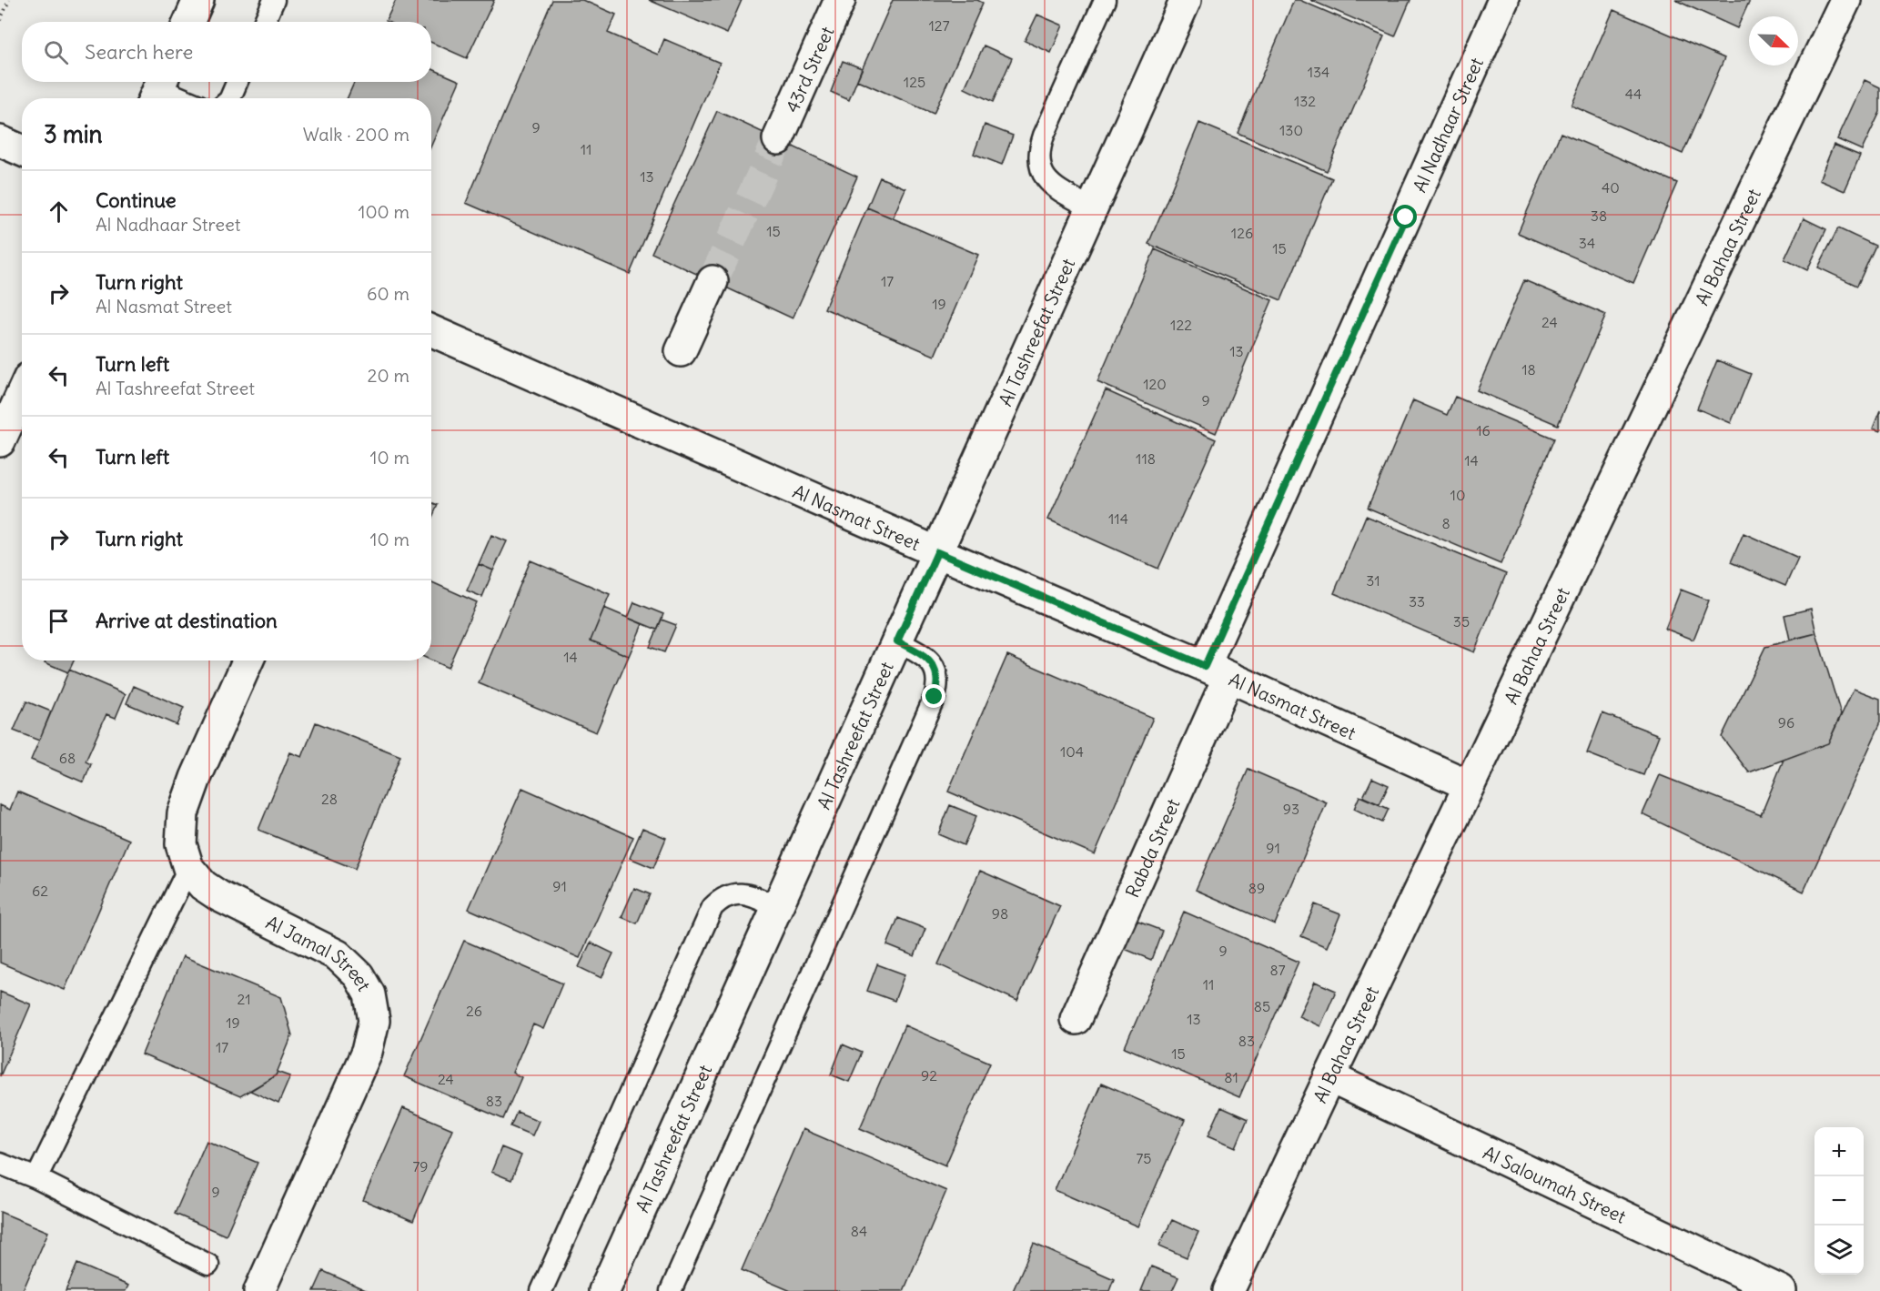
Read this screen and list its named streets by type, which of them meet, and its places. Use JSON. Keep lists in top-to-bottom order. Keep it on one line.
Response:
{"streets":{"street":["43rd Street","Al Nadhaar Street","Al Bahaa Street","Al Tashreefat Street","Al Nasmat Street","Rabda Street","Al Jamal Street","Al Saloumah Street"]},"crossings":[["Al Nadhaar Street","Al Nasmat Street"],["Al Nadhaar Street","Rabda Street"],["Al Bahaa Street","Al Nasmat Street"],["Al Bahaa Street","Al Saloumah Street"],["Al Tashreefat Street","Al Nasmat Street"],["Al Nasmat Street","Rabda Street"]],"house_numbers":["127","134","125","44","132","9","130","11","13","40","38","15","126","34","15","17","19","24","122","13","18","120","9","16","118","14","10","114","8","31","33","35","14","96","104","68","28","93","91","91","89","62","98","9","87","11","21","85","26","13","19","83","17","15","92","81","24","83","75","79","9","84"],"north":"bottom right","page":{"search":"Search here","heading":["3 min","Walk · 200 m"],"list":[["Continue","Al Nadhaar Street","100 m"],["Turn right","Al Nasmat Street","60 m"],["Turn left","Al Tashreefat Street","20 m"],["Turn left","10 m"],["Turn right","10 m"],"Arrive at destination"],"map_buttons":["+","−"]}}
